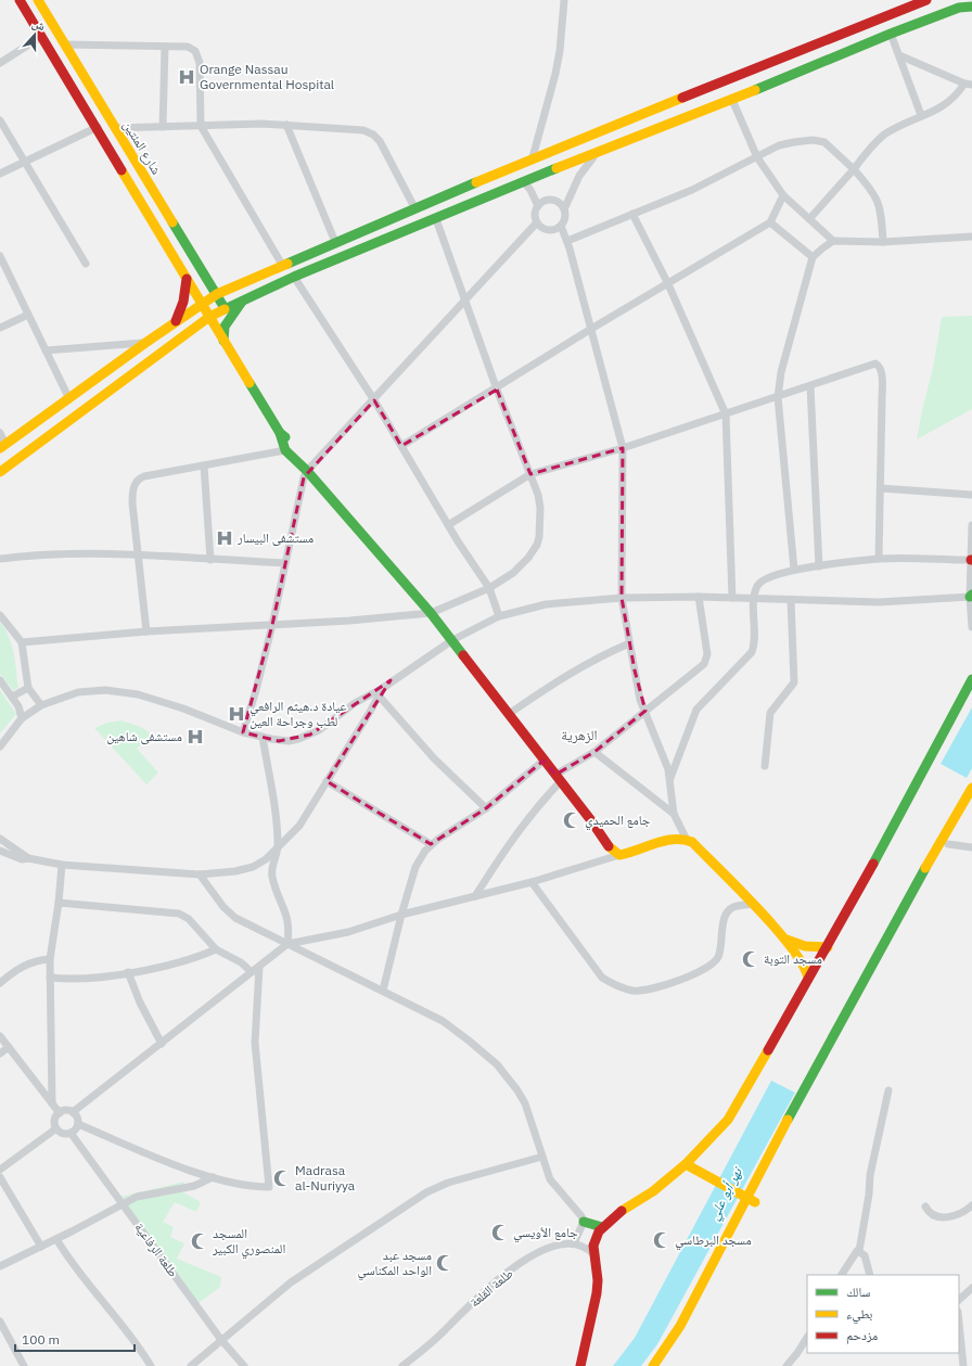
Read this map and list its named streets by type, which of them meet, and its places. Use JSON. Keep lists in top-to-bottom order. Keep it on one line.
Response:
{"streets":{"main road":["شارع المئتين"],"street":["طلعة الرفاعية","طلعة القلعة"]},"districts":["الزهرية"],"water":["نهر أبو علي"],"places":{"hospital":["Orange Nassau Governmental Hospital","مستشفی البيسار","عيادة د.هيثم الرافعي لطب وجراحة العين","مستشفى شاهين"],"mosque":["جامع الحميدي","مسجد التوبة","Madrasa al-Nuriyya","جامع الأويسي","مسجد البرطاسي","المسجد المنصوري الكبير","مسجد عبد الواحد المكناسي"]},"legend":["سالك","بطيء","مزدحم"],"scale_bar":"100 m","north":"top"}
